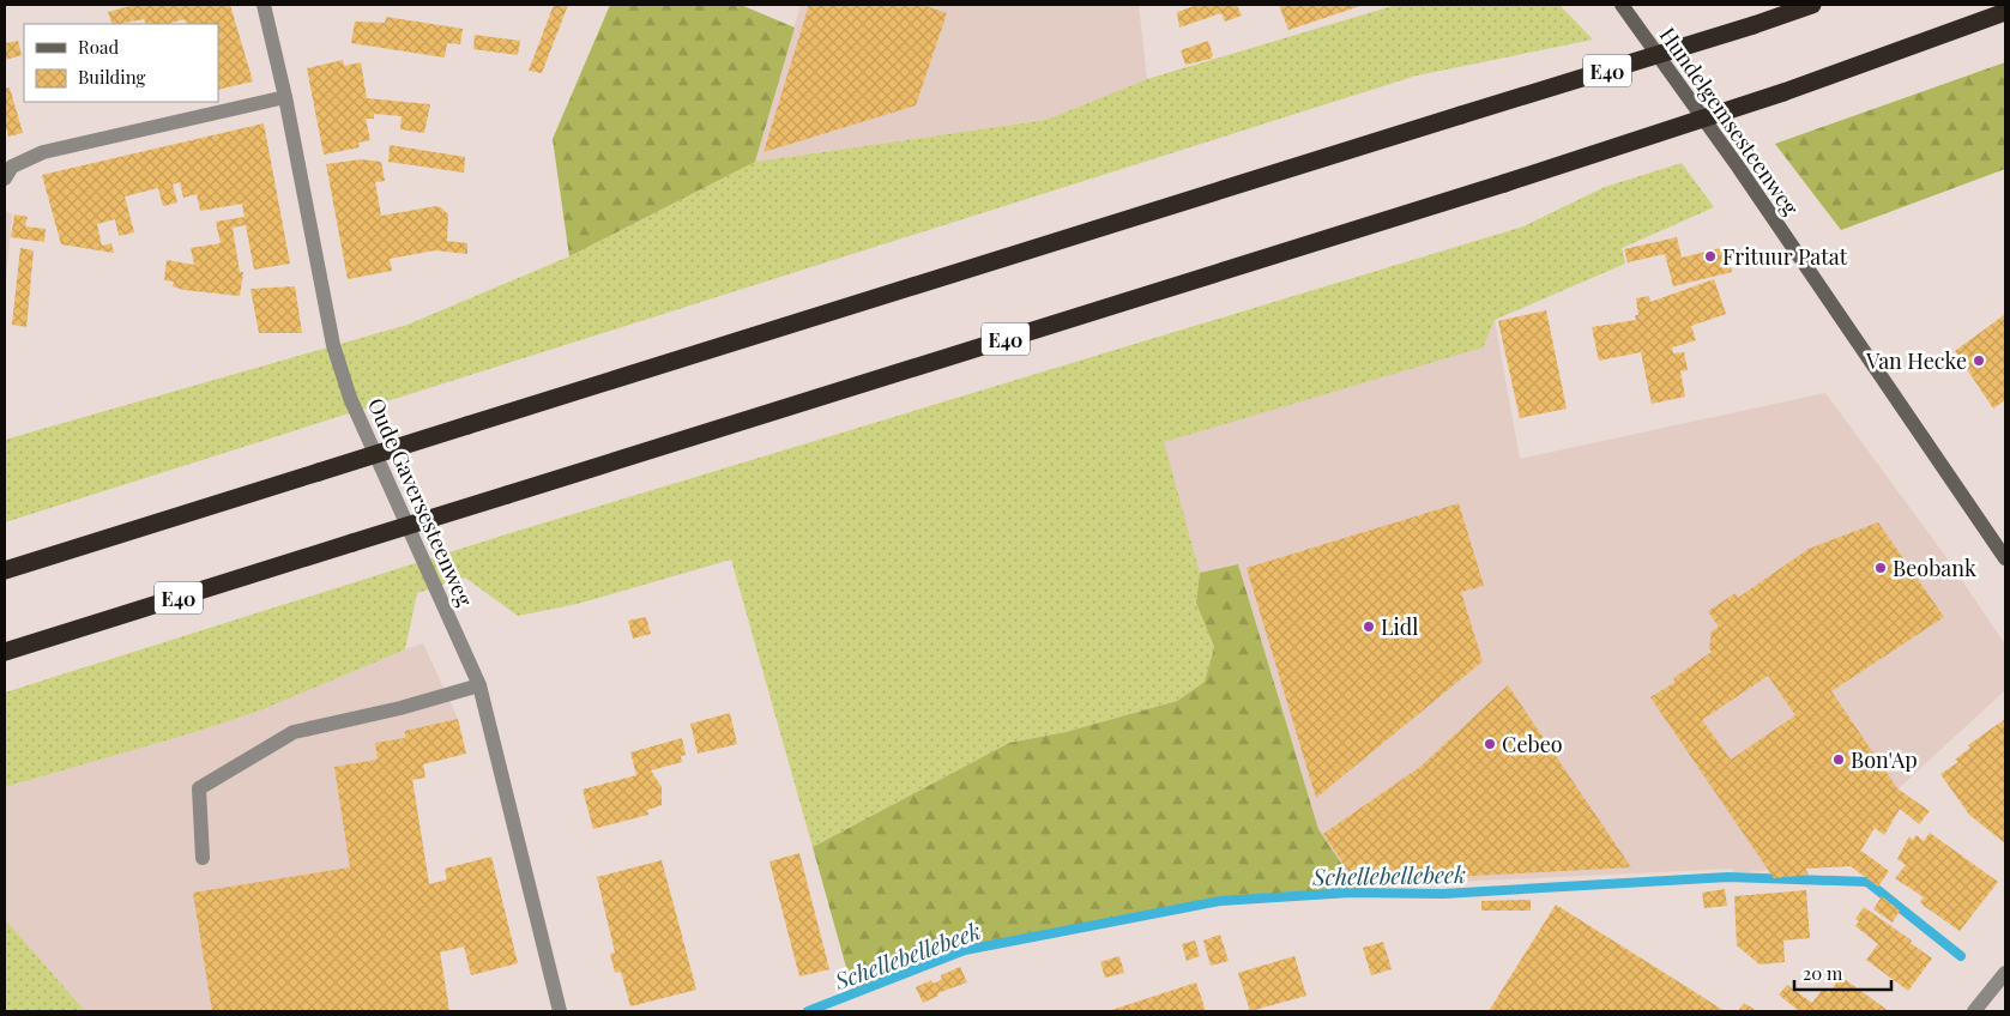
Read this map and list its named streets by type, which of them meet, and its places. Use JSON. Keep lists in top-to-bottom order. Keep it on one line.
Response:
{"streets":{"highway":["E40"],"main road":["Hundelgemsesteenweg"],"street":["Oude Gaversesteenweg"]},"water":["Schellebellebeek"],"places":["Frituur Patat","Van Hecke","Beobank","Lidl","Cebeo","Bon'Ap"],"legend":["Road","Building"],"scale_bar":"20 m"}
